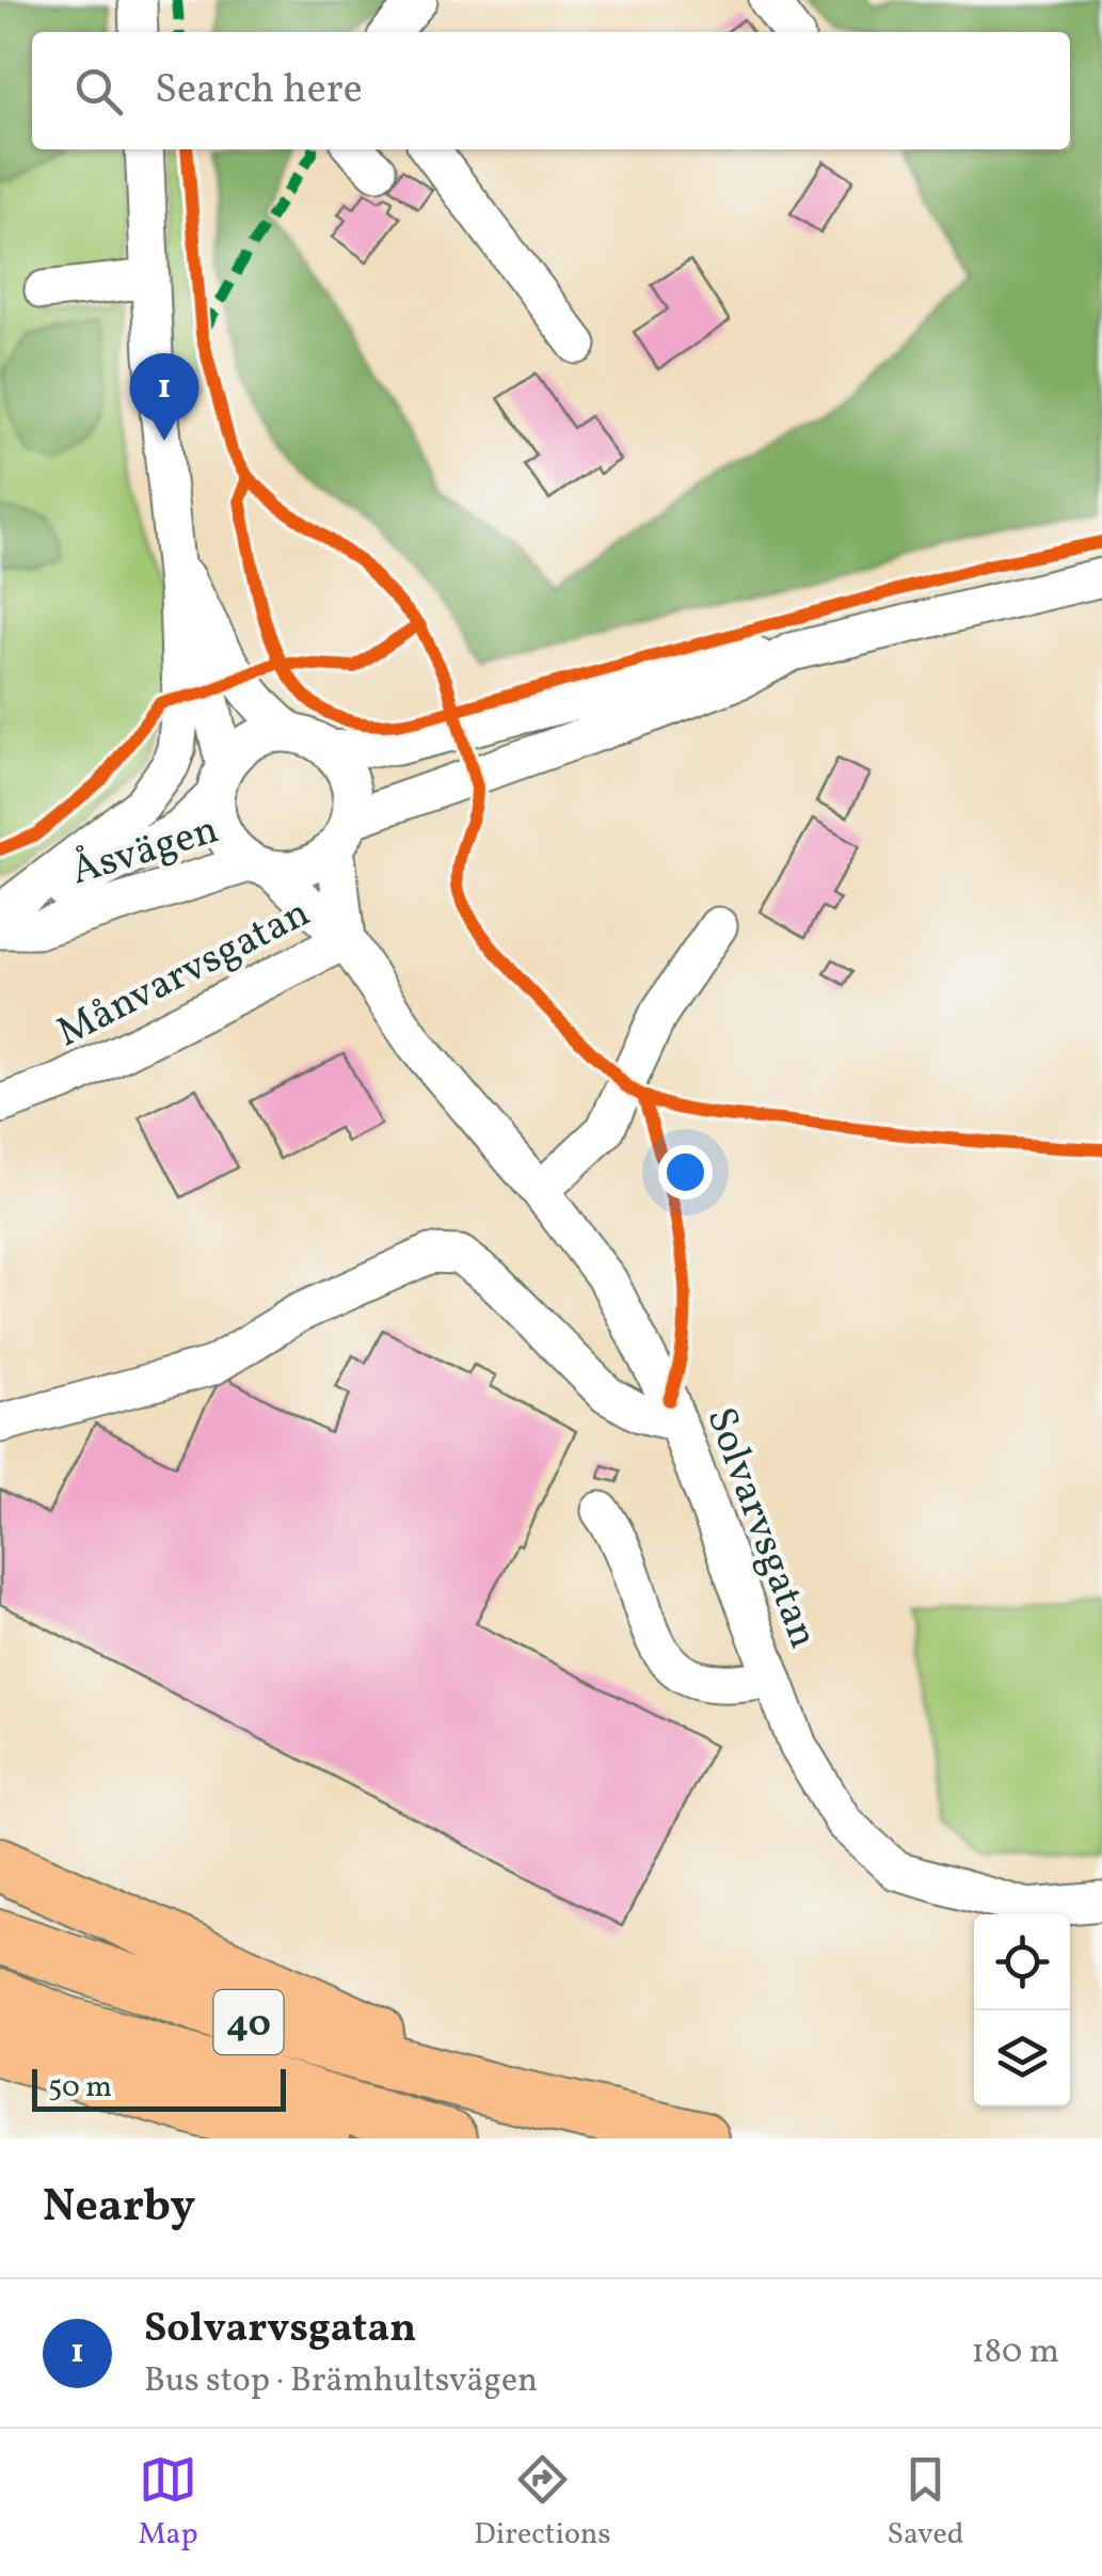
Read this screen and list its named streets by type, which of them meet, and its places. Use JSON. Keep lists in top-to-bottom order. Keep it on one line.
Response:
{"streets":{"highway":["40"],"street":["Åsvägen","Månvarvsgatan","Solvarvsgatan"]},"crossings":[["Månvarvsgatan","Solvarvsgatan"]],"scale_bar":"50 m","page":{"search":"Search here","pins":"1","scale":"50 m","heading":"Nearby","list":[{"mark":"1","name":"Solvarvsgatan","note":"Bus stop · Brämhultsvägen","value":"180 m"}],"nav":["Map","Directions","Saved"]}}
